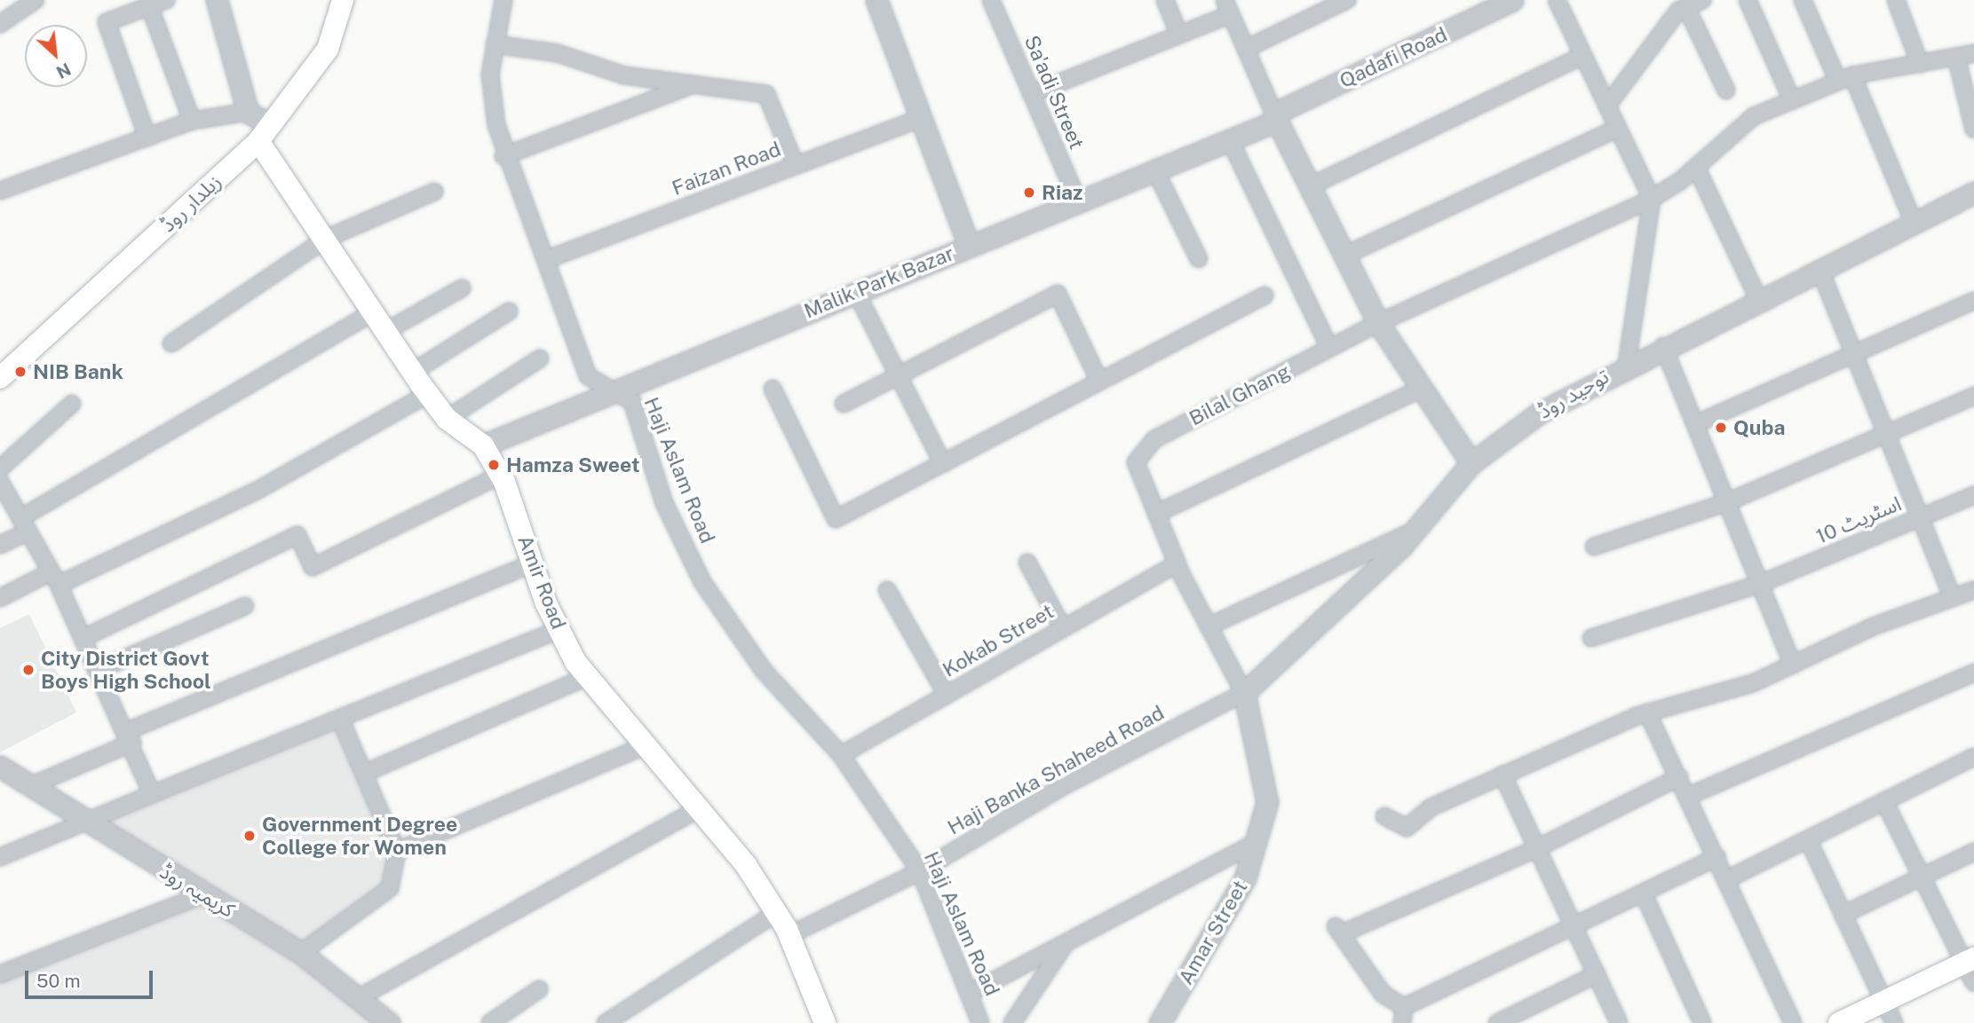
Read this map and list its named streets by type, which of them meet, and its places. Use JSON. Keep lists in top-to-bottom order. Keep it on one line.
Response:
{"streets":{"main road":["زیلدار روڈ","Amir Road"],"street":["Qadafi Road","Sa'adi Street","Faizan Road","Malik Park Bazar","توحید روڈ","Bilal Ghang","Haji Aslam Road","اسٹریٹ 10","Kokab Street","Haji Banka Shaheed Road","کریمیہ روڈ","Amar Street"]},"crossings":[["Qadafi Road","Malik Park Bazar"],["Sa'adi Street","Malik Park Bazar"],["Faizan Road","Haji Aslam Road"],["زیلدار روڈ","Amir Road"],["Malik Park Bazar","Haji Aslam Road"],["Malik Park Bazar","Amir Road"],["توحید روڈ","Bilal Ghang"],["توحید روڈ","Haji Banka Shaheed Road"],["توحید روڈ","Amar Street"],["Bilal Ghang","Kokab Street"],["Bilal Ghang","Haji Banka Shaheed Road"],["Bilal Ghang","Amar Street"],["Haji Aslam Road","Kokab Street"],["Haji Aslam Road","Haji Banka Shaheed Road"],["Amir Road","Haji Banka Shaheed Road"],["Haji Banka Shaheed Road","Amar Street"]],"places":["Riaz","NIB Bank","Quba","Hamza Sweet","City District Govt Boys High School","Government Degree College for Women"],"scale_bar":"50 m","north":"bottom right"}
